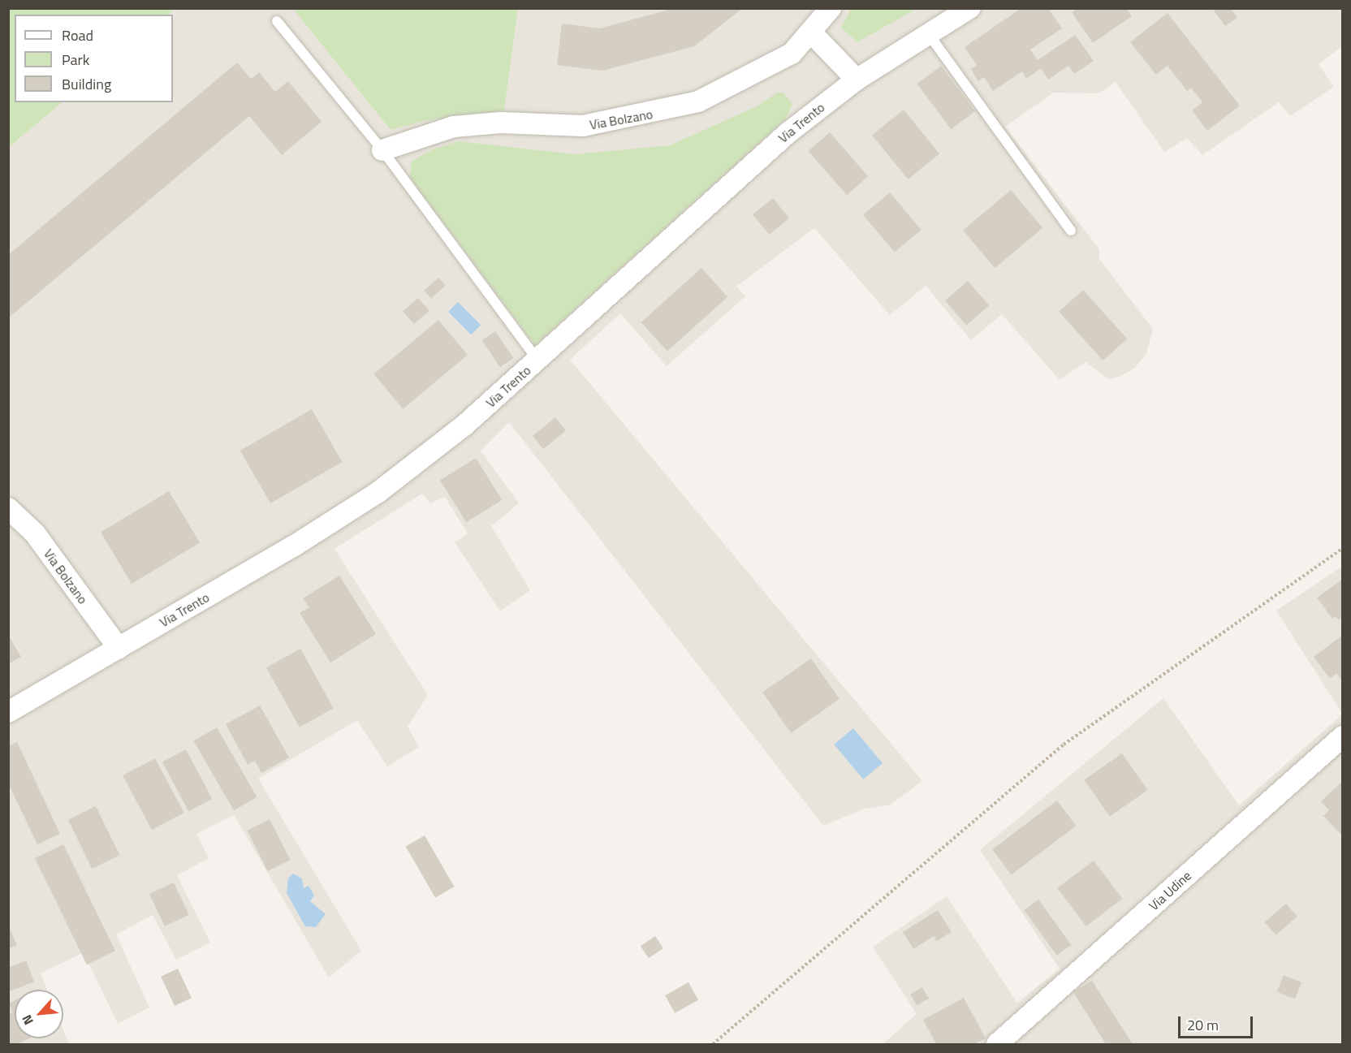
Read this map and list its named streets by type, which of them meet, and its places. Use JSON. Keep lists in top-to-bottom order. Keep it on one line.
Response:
{"streets":{"street":["Via Bolzano","Via Trento","Via Udine"]},"crossings":[["Via Bolzano","Via Trento"]],"legend":["Road","Park","Building"],"scale_bar":"20 m","north":"bottom left"}
